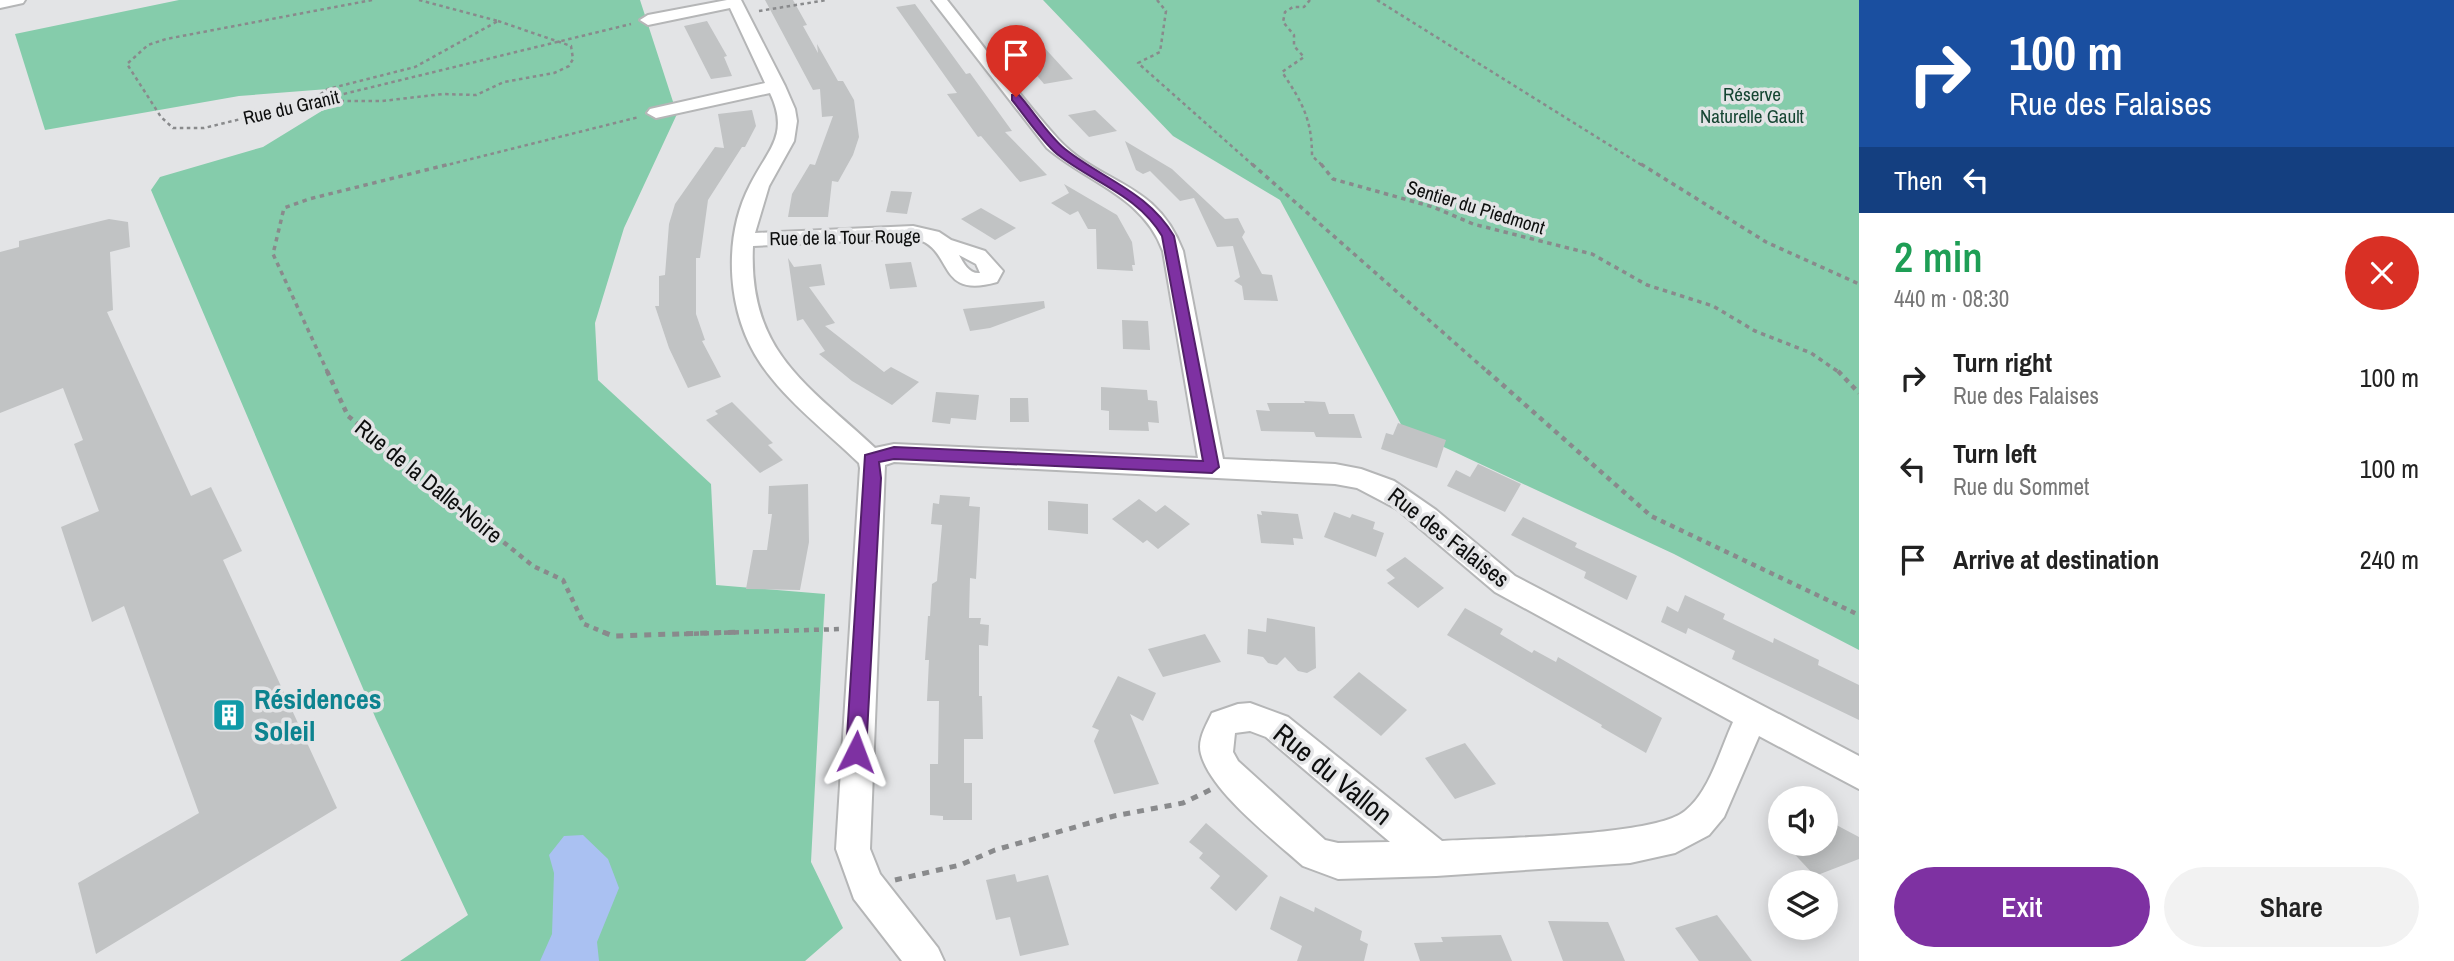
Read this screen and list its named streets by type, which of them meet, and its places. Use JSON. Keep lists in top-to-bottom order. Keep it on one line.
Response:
{"streets":{"street":["Rue de la Tour Rouge","Rue des Falaises","Rue du Vallon"],"path":["Rue du Granit","Sentier du Piedmont","Rue de la Dalle-Noire"]},"crossings":[["Rue des Falaises","Rue du Vallon"]],"parks":["Réserve Naturelle Gault"],"places":{"building":["Résidences Soleil"]},"page":{"turn":["100 m","Rue des Falaises"],"then":"Then","heading":["2 min","440 m · 08:30"],"list":[{"name":"Turn right","note":"Rue des Falaises","value":"100 m"},{"name":"Turn left","note":"Rue du Sommet","value":"100 m"},{"name":"Arrive at destination","value":"240 m"}],"buttons":["Exit","Share"]}}
